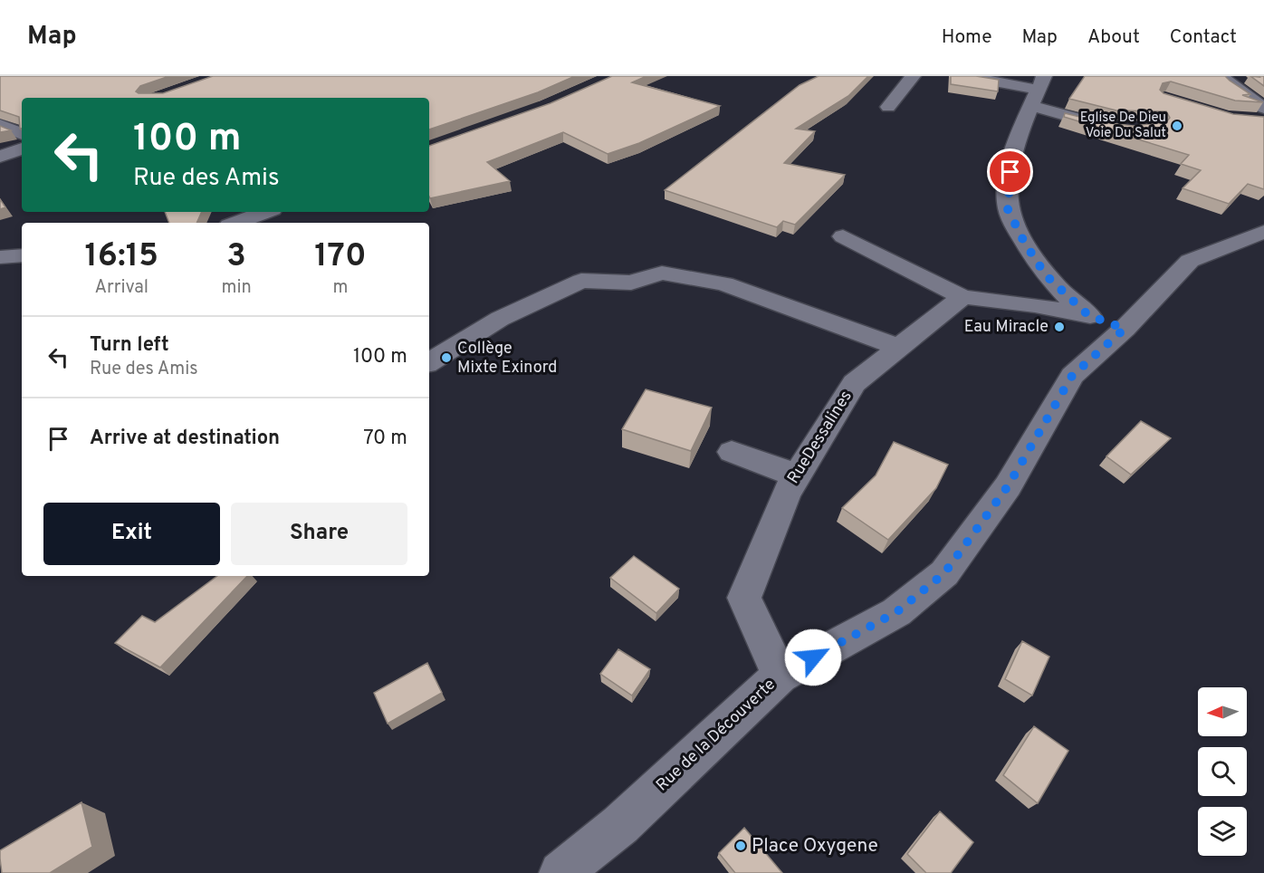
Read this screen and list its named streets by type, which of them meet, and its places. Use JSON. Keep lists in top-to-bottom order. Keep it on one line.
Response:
{"streets":{"street":["RueDessalines","Rue de la Découverte"]},"crossings":[["RueDessalines","Rue de la Découverte"]],"places":["Eglise De Dieu Voie Du Salut","Eau Miracle","Collège Mixte Exinord","Place Oxygene"],"north":"left","page":{"header":"Map","nav":["Home","Map","About","Contact"],"turn":["100 m","Rue des Amis"],"eta":["16:15","Arrival","3","min","170","m"],"list":[{"name":"Turn left","note":"Rue des Amis","value":"100 m"},{"name":"Arrive at destination","value":"70 m"}],"buttons":["Exit","Share"]}}
